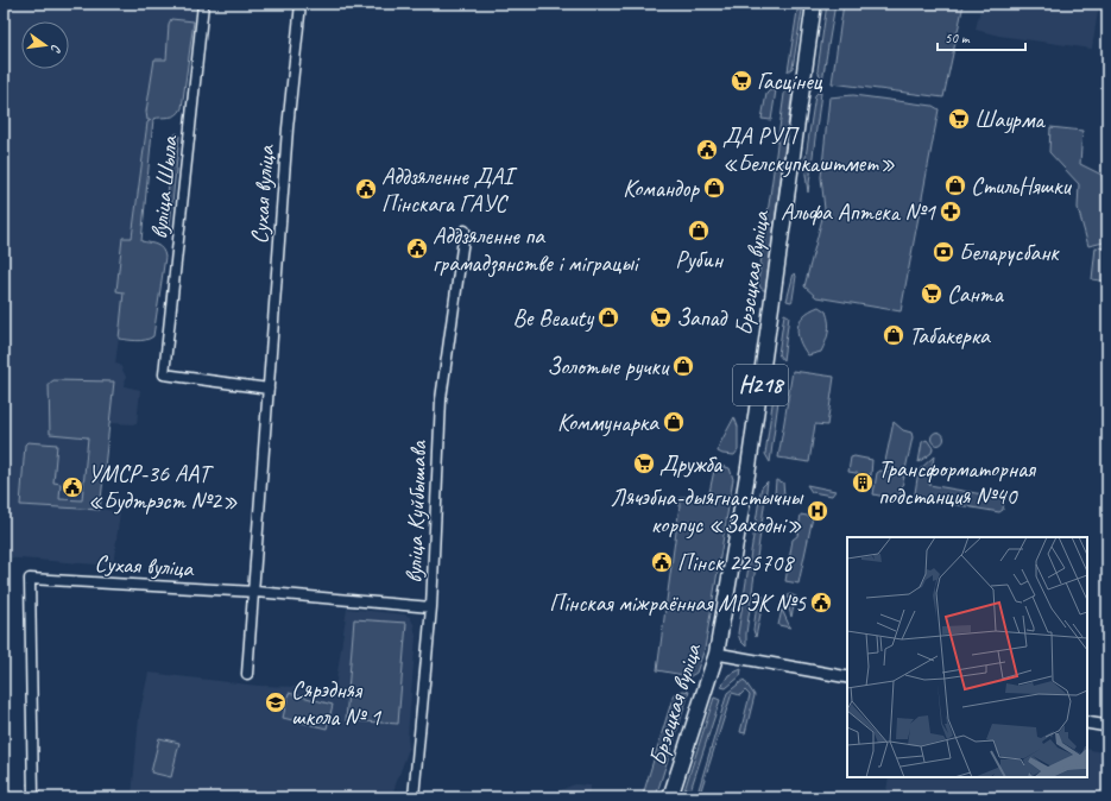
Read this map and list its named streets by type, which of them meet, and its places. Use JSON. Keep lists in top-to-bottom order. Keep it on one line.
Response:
{"streets":{"main road":["Брэсцкая вуліца","Н218"],"street":["вуліца Шыла","Сухая вуліца","вуліца Куйбышава"]},"crossings":[["вуліца Шыла","Сухая вуліца"],["Сухая вуліца","вуліца Куйбышава"]],"places":{"supermarket":["Гасцінец","Шаурма","Санта","Запад","Дружба"],"public building":["ДА РУП «Белскупкаштмет»","Аддзяленне ДАІ Пінскага ГАУС","Аддзяленне па грамадзянстве і міграцыі","УМСР-36 ААТ «Будтрэст №2»","Пінск 225708","Пінская міжраённая МРЭК №5"],"shop":["СтильНяшки","Командор","Рубин","Be Beauty","Табакерка","Золотые ручки","Коммунарка"],"pharmacy":["Альфа Аптека №1"],"bank":["Беларусбанк"],"building":["Трансформаторная подстанция №40"],"hospital":["Лячэбна-дыягнастычны корпус «Заходні»"],"school or university":["Сярэдняя школа № 1"]},"scale_bar":"50 m","north":"right"}
